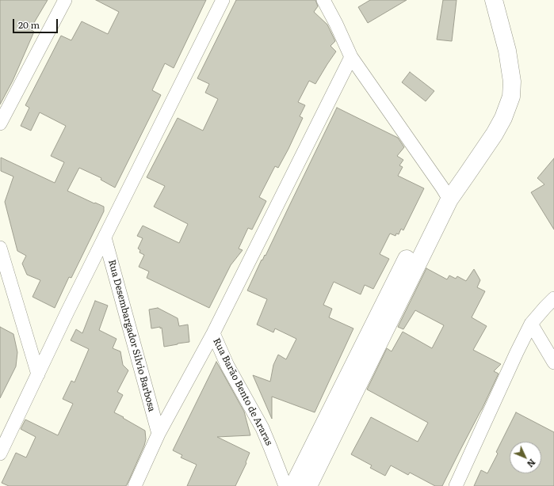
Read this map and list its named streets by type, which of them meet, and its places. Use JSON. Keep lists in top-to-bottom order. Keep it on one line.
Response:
{"streets":{"street":["Rua Desembargador Silvio Barbosa","Rua Barão Bento de Araras"]},"scale_bar":"20 m","north":"bottom right"}
